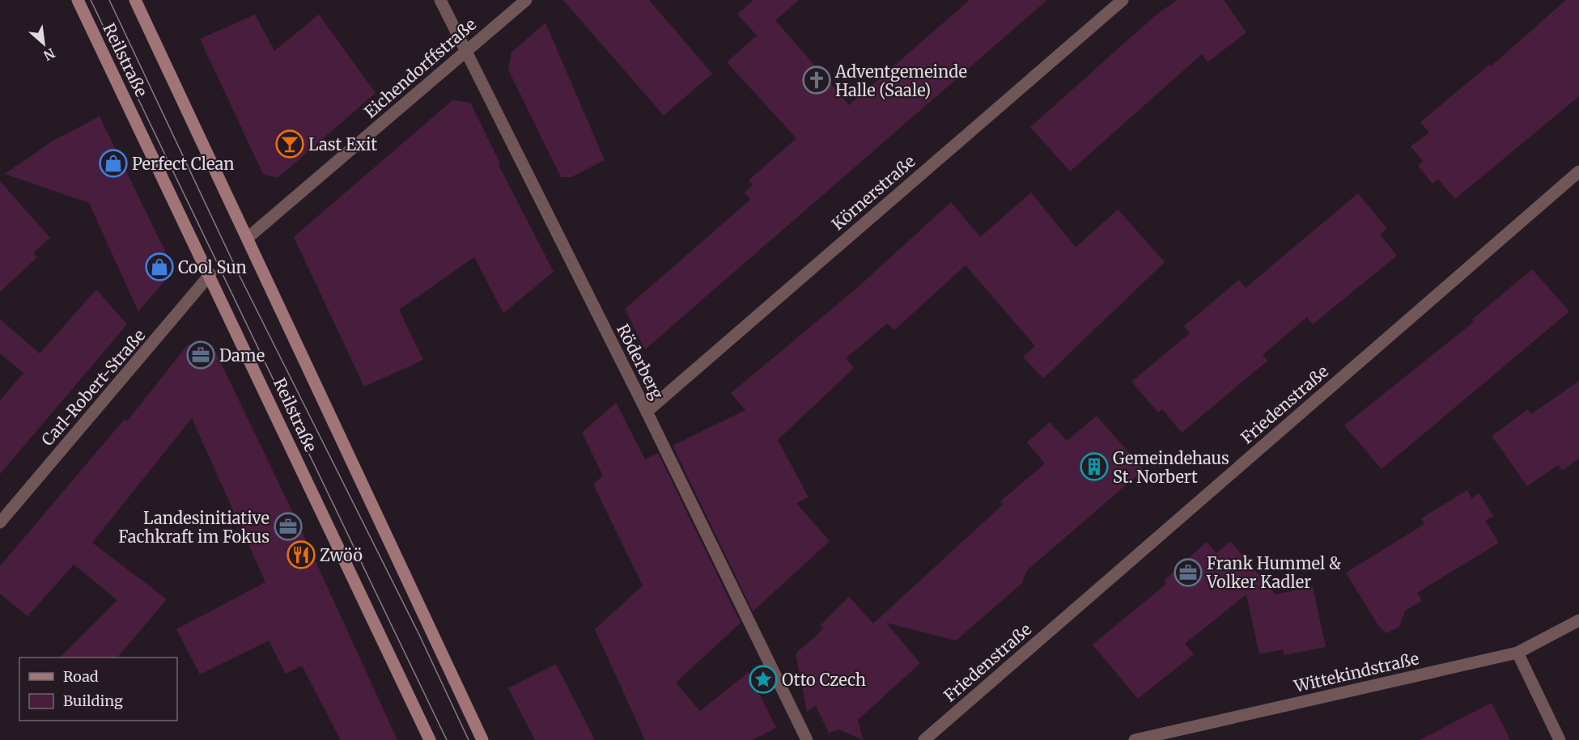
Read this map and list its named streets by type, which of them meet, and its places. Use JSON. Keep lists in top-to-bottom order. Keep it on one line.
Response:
{"streets":{"street":["Reilstraße","Eichendorffstraße","Körnerstraße","Röderberg","Carl-Robert-Straße","Friedenstraße","Wittekindstraße"]},"crossings":[["Reilstraße","Eichendorffstraße"],["Reilstraße","Carl-Robert-Straße"],["Eichendorffstraße","Röderberg"],["Körnerstraße","Röderberg"]],"places":{"church":["Adventgemeinde Halle (Saale)"],"bar":["Last Exit"],"shop":["Perfect Clean","Cool Sun"],"office":["Dame","Landesinitiative Fachkraft im Fokus","Frank Hummel & Volker Kadler"],"building":["Gemeindehaus St. Norbert"],"restaurant":["Zwöö"],"place":["Otto Czech"]},"legend":["Road","Building"],"north":"bottom right"}
